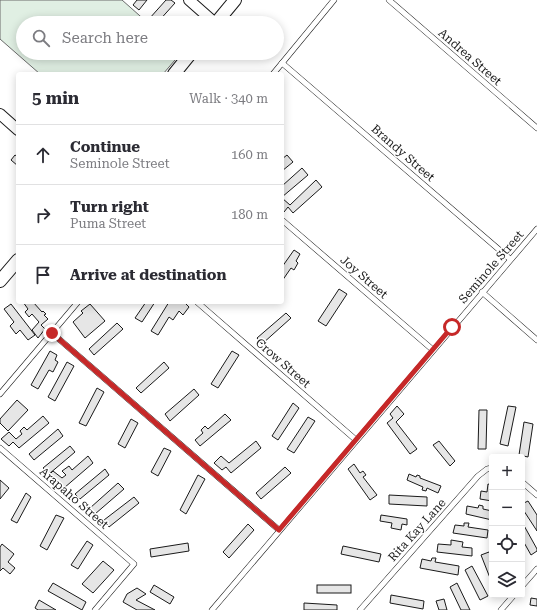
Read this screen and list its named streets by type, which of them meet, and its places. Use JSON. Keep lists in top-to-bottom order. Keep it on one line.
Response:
{"streets":{"lane":["Andrea Street","Brandy Street","Seminole Street","Joy Street","Crow Street","Arapaho Street","Rita Kay Lane"]},"crossings":[["Brandy Street","Seminole Street"],["Seminole Street","Joy Street"],["Seminole Street","Crow Street"]],"page":{"search":"Search here","heading":["5 min","Walk · 340 m"],"list":[["Continue","Seminole Street","160 m"],["Turn right","Puma Street","180 m"],"Arrive at destination"],"map_buttons":["+","−"]}}
